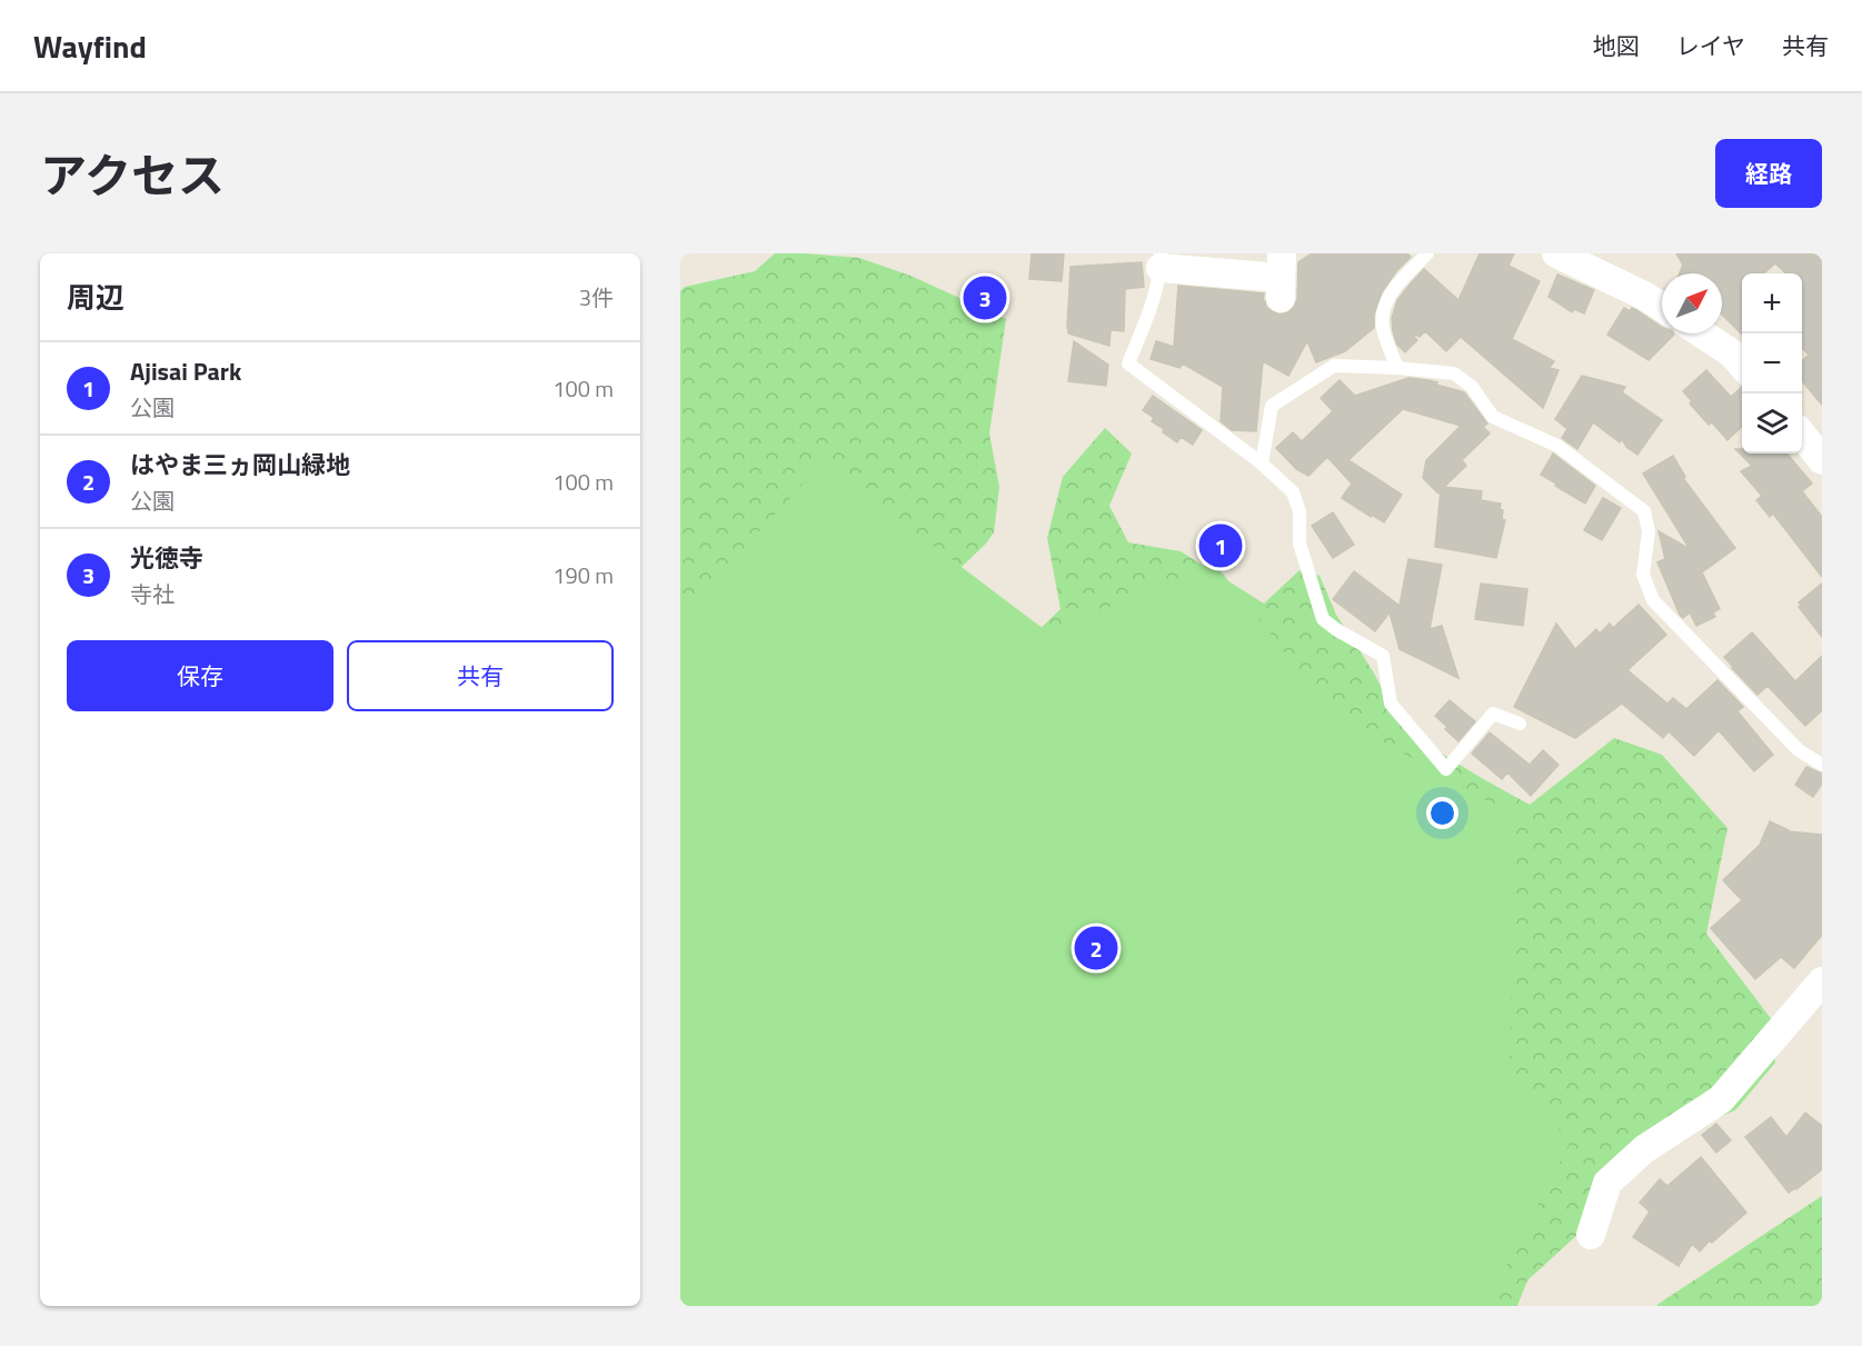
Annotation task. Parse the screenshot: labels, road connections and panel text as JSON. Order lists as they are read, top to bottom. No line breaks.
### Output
{"north":"top right","page":{"header":"Wayfind","nav":["地図","レイヤ","共有"],"title":"アクセス","buttons":["経路",["保存","共有"]],"heading":["周辺","3件"],"map_buttons":["+","−"],"pins":["3","1","2"],"list":[{"mark":"1","name":"Ajisai Park","note":"公園","value":"100 m"},{"mark":"2","name":"はやま三ヵ岡山緑地","note":"公園","value":"100 m"},{"mark":"3","name":"光徳寺","note":"寺社","value":"190 m"}]}}
